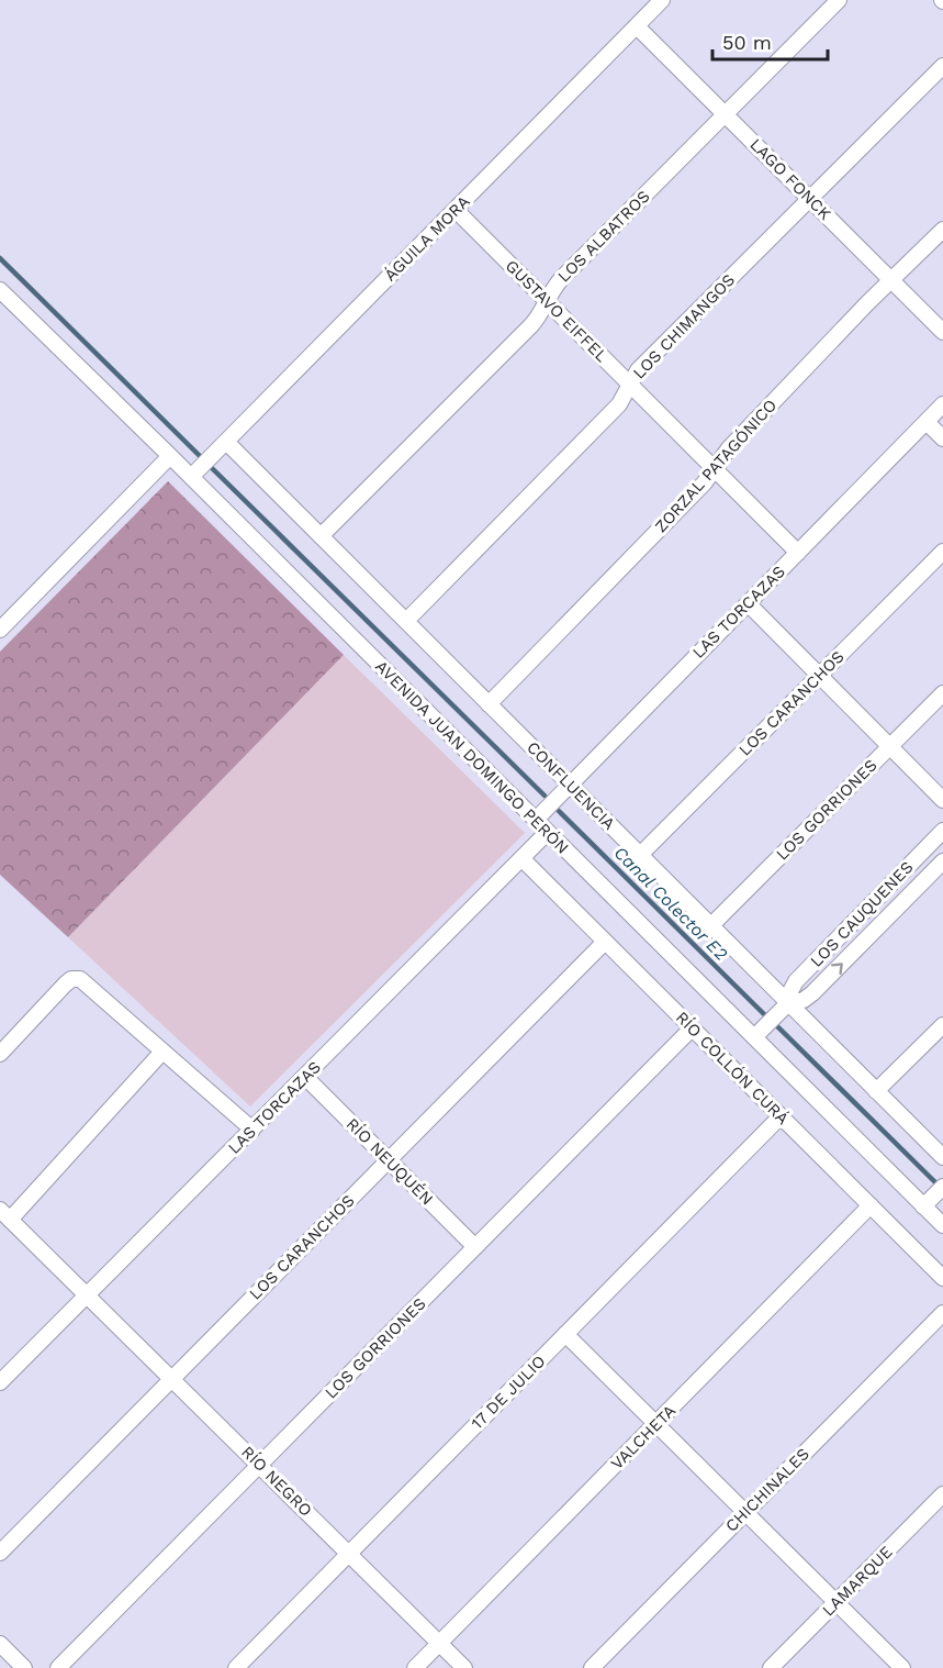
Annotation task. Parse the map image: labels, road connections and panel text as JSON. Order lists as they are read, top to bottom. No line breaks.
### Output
{"streets":{"street":["LAGO FONCK","LOS ALBATROS","ÁGUILA MORA","GUSTAVO EIFFEL","LOS CHIMANGOS","ZORZAL PATAGÓNICO","LAS TORCAZAS","LOS CARANCHOS","AVENIDA JUAN DOMINGO PERÓN","CONFLUENCIA","LOS GORRIONES","LOS CAUQUENES","RÍO COLLÓN CURÁ","RÍO NEUQUÉN","17 DE JULIO","VALCHETA","RÍO NEGRO","CHICHINALES","LAMARQUE"]},"crossings":[["LAGO FONCK","LOS ALBATROS"],["LAGO FONCK","ÁGUILA MORA"],["LAGO FONCK","LOS CHIMANGOS"],["LAGO FONCK","ZORZAL PATAGÓNICO"],["LOS ALBATROS","GUSTAVO EIFFEL"],["LOS ALBATROS","CONFLUENCIA"],["ÁGUILA MORA","GUSTAVO EIFFEL"],["ÁGUILA MORA","AVENIDA JUAN DOMINGO PERÓN"],["ÁGUILA MORA","CONFLUENCIA"],["GUSTAVO EIFFEL","LOS CHIMANGOS"],["GUSTAVO EIFFEL","ZORZAL PATAGÓNICO"],["GUSTAVO EIFFEL","LAS TORCAZAS"],["LOS CHIMANGOS","CONFLUENCIA"],["ZORZAL PATAGÓNICO","CONFLUENCIA"],["LAS TORCAZAS","AVENIDA JUAN DOMINGO PERÓN"],["LAS TORCAZAS","CONFLUENCIA"],["LAS TORCAZAS","RÍO COLLÓN CURÁ"],["LAS TORCAZAS","RÍO NEUQUÉN"],["LAS TORCAZAS","RÍO NEGRO"],["LOS CARANCHOS","CONFLUENCIA"],["LOS CARANCHOS","RÍO COLLÓN CURÁ"],["LOS CARANCHOS","RÍO NEUQUÉN"],["LOS CARANCHOS","RÍO NEGRO"],["AVENIDA JUAN DOMINGO PERÓN","LOS CAUQUENES"],["CONFLUENCIA","LOS GORRIONES"],["CONFLUENCIA","LOS CAUQUENES"],["LOS GORRIONES","RÍO COLLÓN CURÁ"],["LOS GORRIONES","RÍO NEUQUÉN"],["LOS GORRIONES","RÍO NEGRO"],["RÍO COLLÓN CURÁ","17 DE JULIO"],["RÍO COLLÓN CURÁ","VALCHETA"],["17 DE JULIO","RÍO NEGRO"],["VALCHETA","RÍO NEGRO"]],"water":["Canal Colector E2"],"scale_bar":"50 m"}
